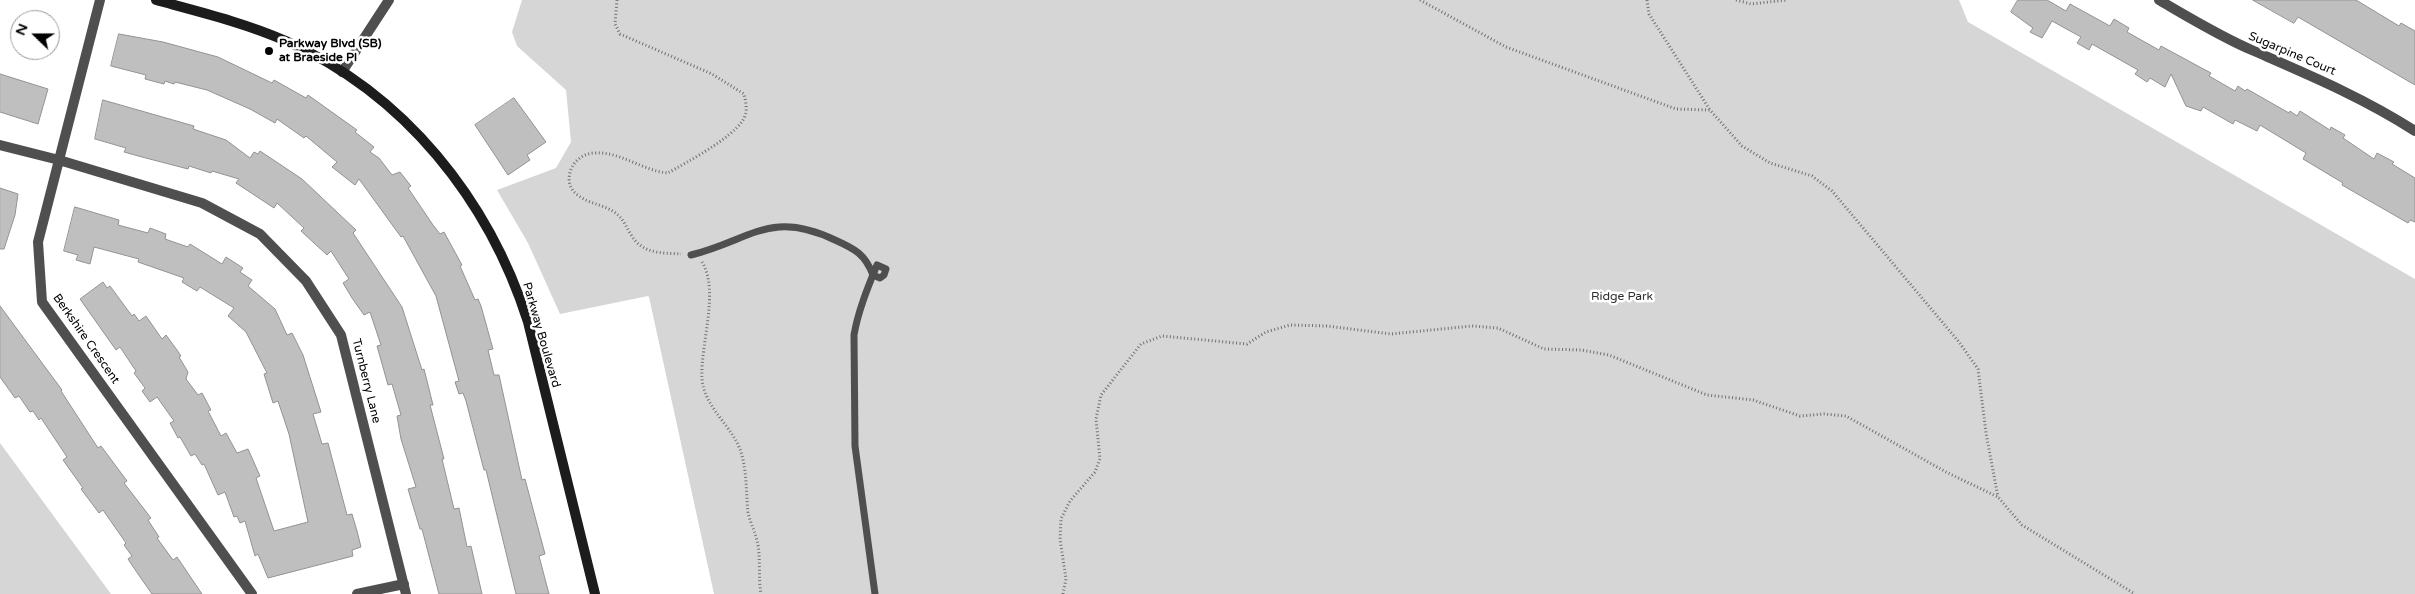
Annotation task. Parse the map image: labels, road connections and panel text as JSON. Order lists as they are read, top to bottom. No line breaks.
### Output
{"streets":{"street":["Sugarpine Court","Parkway Boulevard","Berkshire Crescent","Turnberry Lane"]},"crossings":[["Berkshire Crescent","Turnberry Lane"]],"parks":["Ridge Park"],"places":["Parkway Blvd (SB) at Braeside Pl"],"north":"left"}
